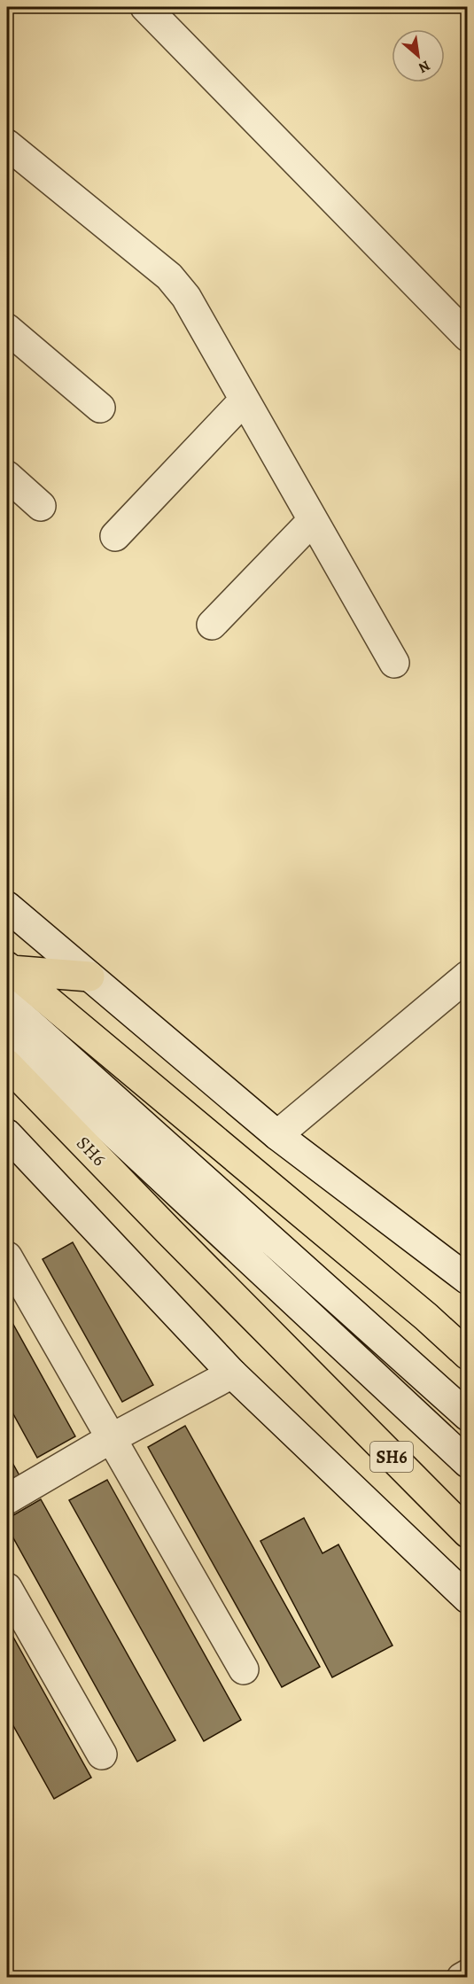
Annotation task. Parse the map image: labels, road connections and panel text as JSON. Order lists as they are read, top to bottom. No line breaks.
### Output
{"streets":{"main road":["SH6"]},"north":"bottom right"}
